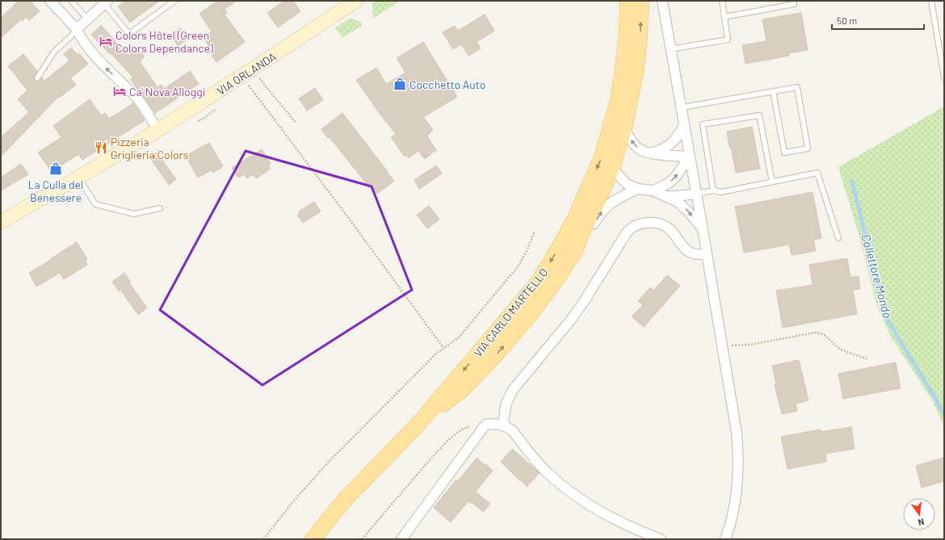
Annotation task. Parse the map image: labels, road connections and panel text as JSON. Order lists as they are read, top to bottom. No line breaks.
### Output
{"streets":{"main road":["VIA ORLANDA","VIA CARLO MARTELLO"]},"water":["Collettore Mondo"],"places":{"hotel":["Colors Hôtel (Green Colors Dependance)","Ca' Nova Alloggi"],"shop":["Cocchetto Auto","La Culla del Benessere"],"restaurant":["Pizzeria Griglieria Colors"]},"scale_bar":"50 m","north":"bottom"}
